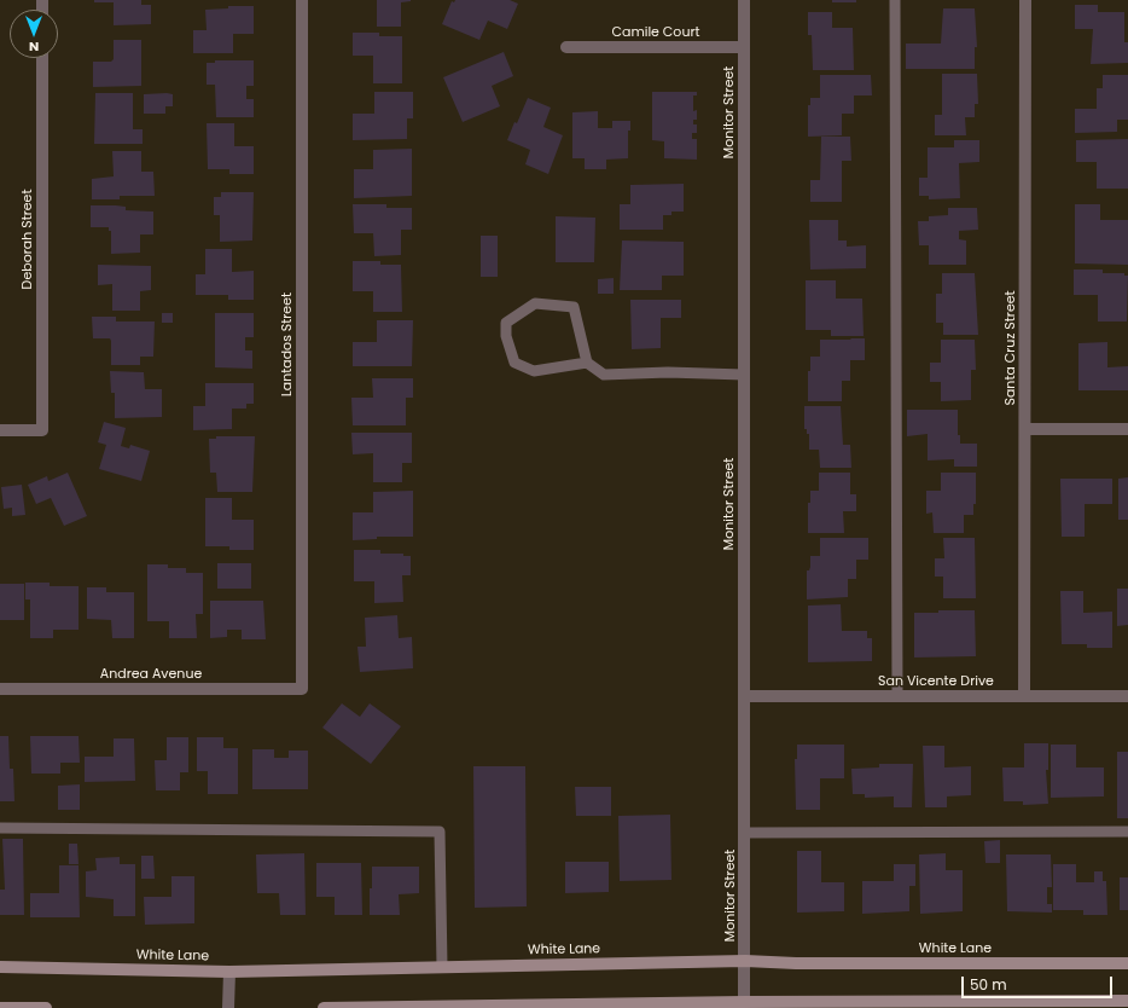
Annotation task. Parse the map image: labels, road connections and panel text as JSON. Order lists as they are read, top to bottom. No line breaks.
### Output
{"streets":{"main road":["White Lane"],"street":["Camile Court","Monitor Street","Deborah Street","Lantados Street","Santa Cruz Street","Andrea Avenue","San Vicente Drive"]},"crossings":[["Camile Court","Monitor Street"],["Monitor Street","San Vicente Drive"],["Monitor Street","White Lane"],["Lantados Street","Andrea Avenue"],["Santa Cruz Street","San Vicente Drive"]],"scale_bar":"50 m","north":"bottom"}
